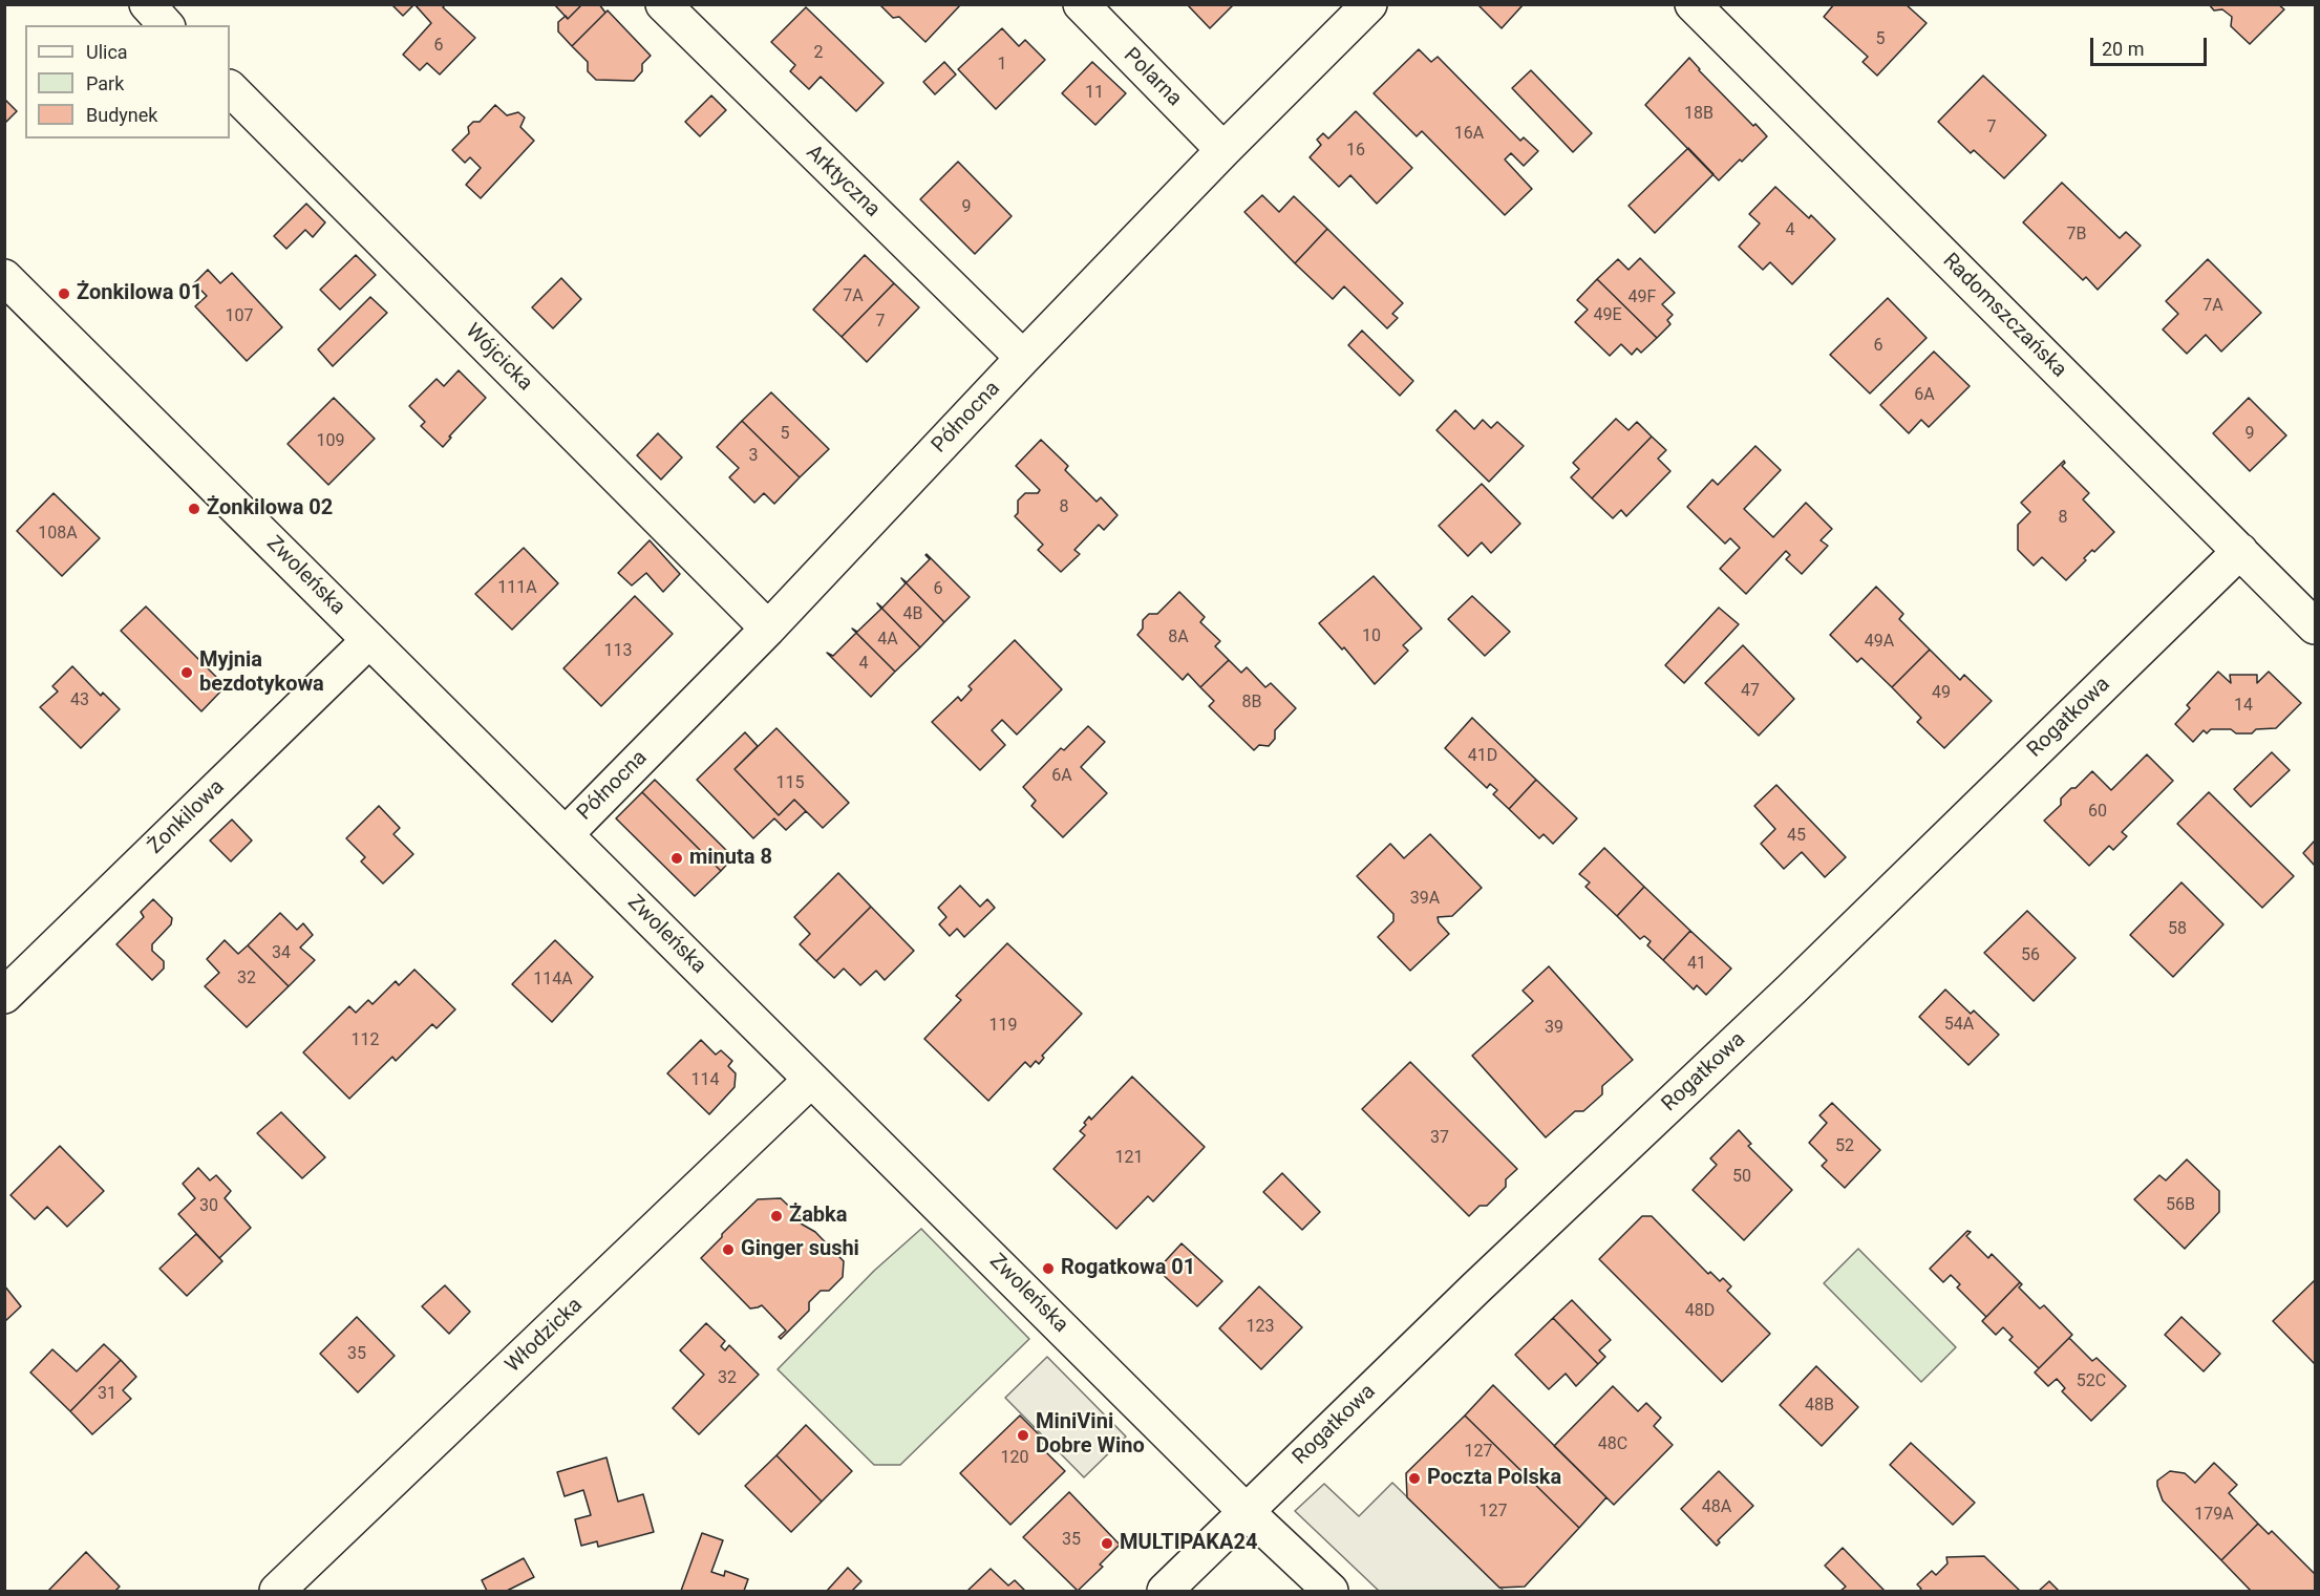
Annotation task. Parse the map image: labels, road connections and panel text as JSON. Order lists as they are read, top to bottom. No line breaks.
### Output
{"streets":{"street":["Polarna","Arktyczna","Radomszczańska","Wójcicka","Północna","Zwoleńska","Rogatkowa","Żonkilowa","Włodzicka"]},"crossings":[["Polarna","Północna"],["Arktyczna","Północna"],["Radomszczańska","Rogatkowa"],["Wójcicka","Północna"],["Północna","Zwoleńska"],["Zwoleńska","Rogatkowa"],["Zwoleńska","Żonkilowa"],["Zwoleńska","Włodzicka"]],"places":["Żonkilowa 01","Żonkilowa 02","Myjnia bezdotykowa","minuta 8","Żabka","Ginger sushi","Rogatkowa 01","MiniVini Dobre Wino","Poczta Polska","MULTIPAKA24"],"house_numbers":["5","6","2","1","11","18B","7","16A","16","9","4","7B","7A","49F","7A","49E","107","7","6","6A","5","9","109","3","8","8","108A","111A","6","4B","10","8A","4A","49A","113","4","47","49","43","8B","14","41D","6A","115","60","45","39A","58","34","56","41","32","114A","54A","119","39","112","114","37","52","121","50","56B","30","48D","123","35","32","52C","31","48B","48C","127","120","48A","127","179A","35"],"legend":["Ulica","Park","Budynek"],"scale_bar":"20 m"}
